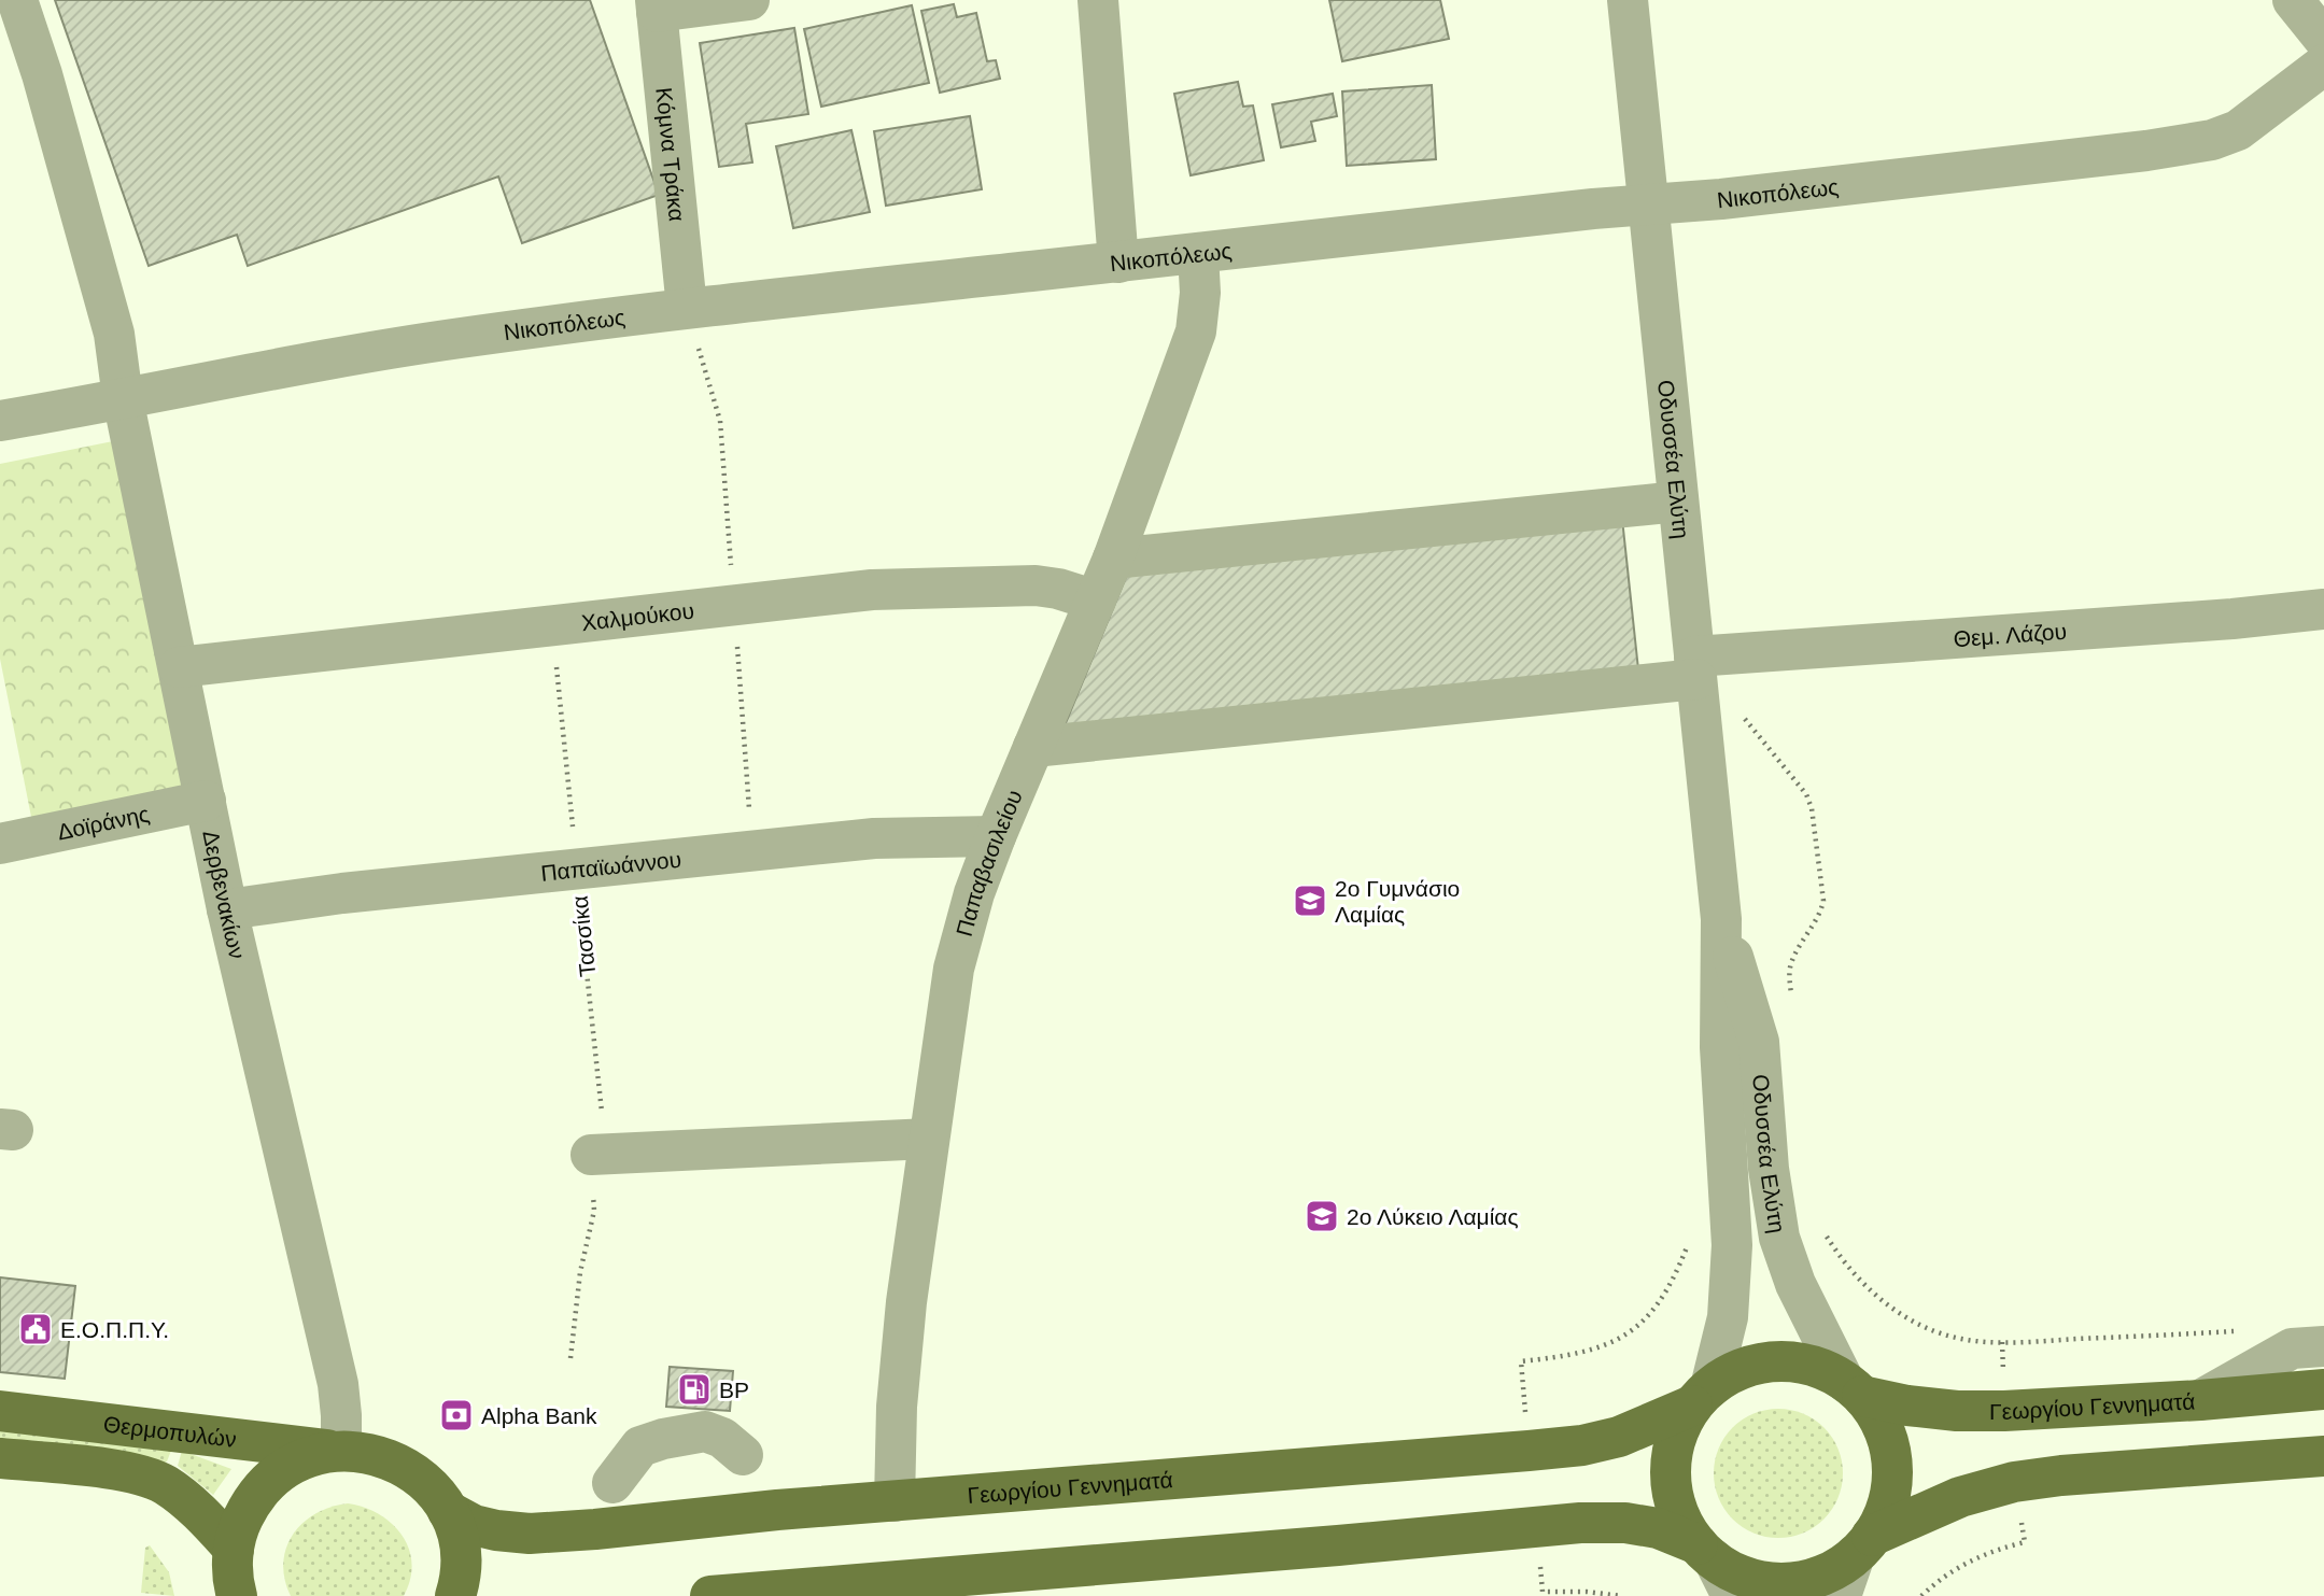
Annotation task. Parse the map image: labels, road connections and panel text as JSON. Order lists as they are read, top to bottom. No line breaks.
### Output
{"streets":{"main road":["Γεωργίου Γεννηματά","Θερμοπυλών"],"street":["Κόμνα Τράκα","Νικοπόλεως","Οδυσσέα Ελύτη","Χαλμούκου","Θεμ. Λάζου","Δοϊράνης","Παπαβασιλείου","Παπαϊωάννου","Δερβενακίων"],"path":["Τασσίκα"]},"crossings":[["Κόμνα Τράκα","Νικοπόλεως"],["Νικοπόλεως","Οδυσσέα Ελύτη"],["Νικοπόλεως","Παπαβασιλείου"],["Νικοπόλεως","Δερβενακίων"],["Οδυσσέα Ελύτη","Θεμ. Λάζου"],["Οδυσσέα Ελύτη","Γεωργίου Γεννηματά"],["Χαλμούκου","Παπαβασιλείου"],["Χαλμούκου","Δερβενακίων"],["Χαλμούκου","Τασσίκα"],["Θεμ. Λάζου","Παπαβασιλείου"],["Δοϊράνης","Δερβενακίων"],["Παπαβασιλείου","Παπαϊωάννου"],["Παπαβασιλείου","Γεωργίου Γεννηματά"],["Παπαϊωάννου","Δερβενακίων"],["Παπαϊωάννου","Τασσίκα"],["Δερβενακίων","Θερμοπυλών"],["Γεωργίου Γεννηματά","Θερμοπυλών"]],"places":{"school or university":["2ο Γυμνάσιο Λαμίας","2ο Λύκειο Λαμίας"],"public building":["Ε.Ο.Π.Π.Υ."],"fuel station":["BP"],"bank":["Alpha Bank"]}}
